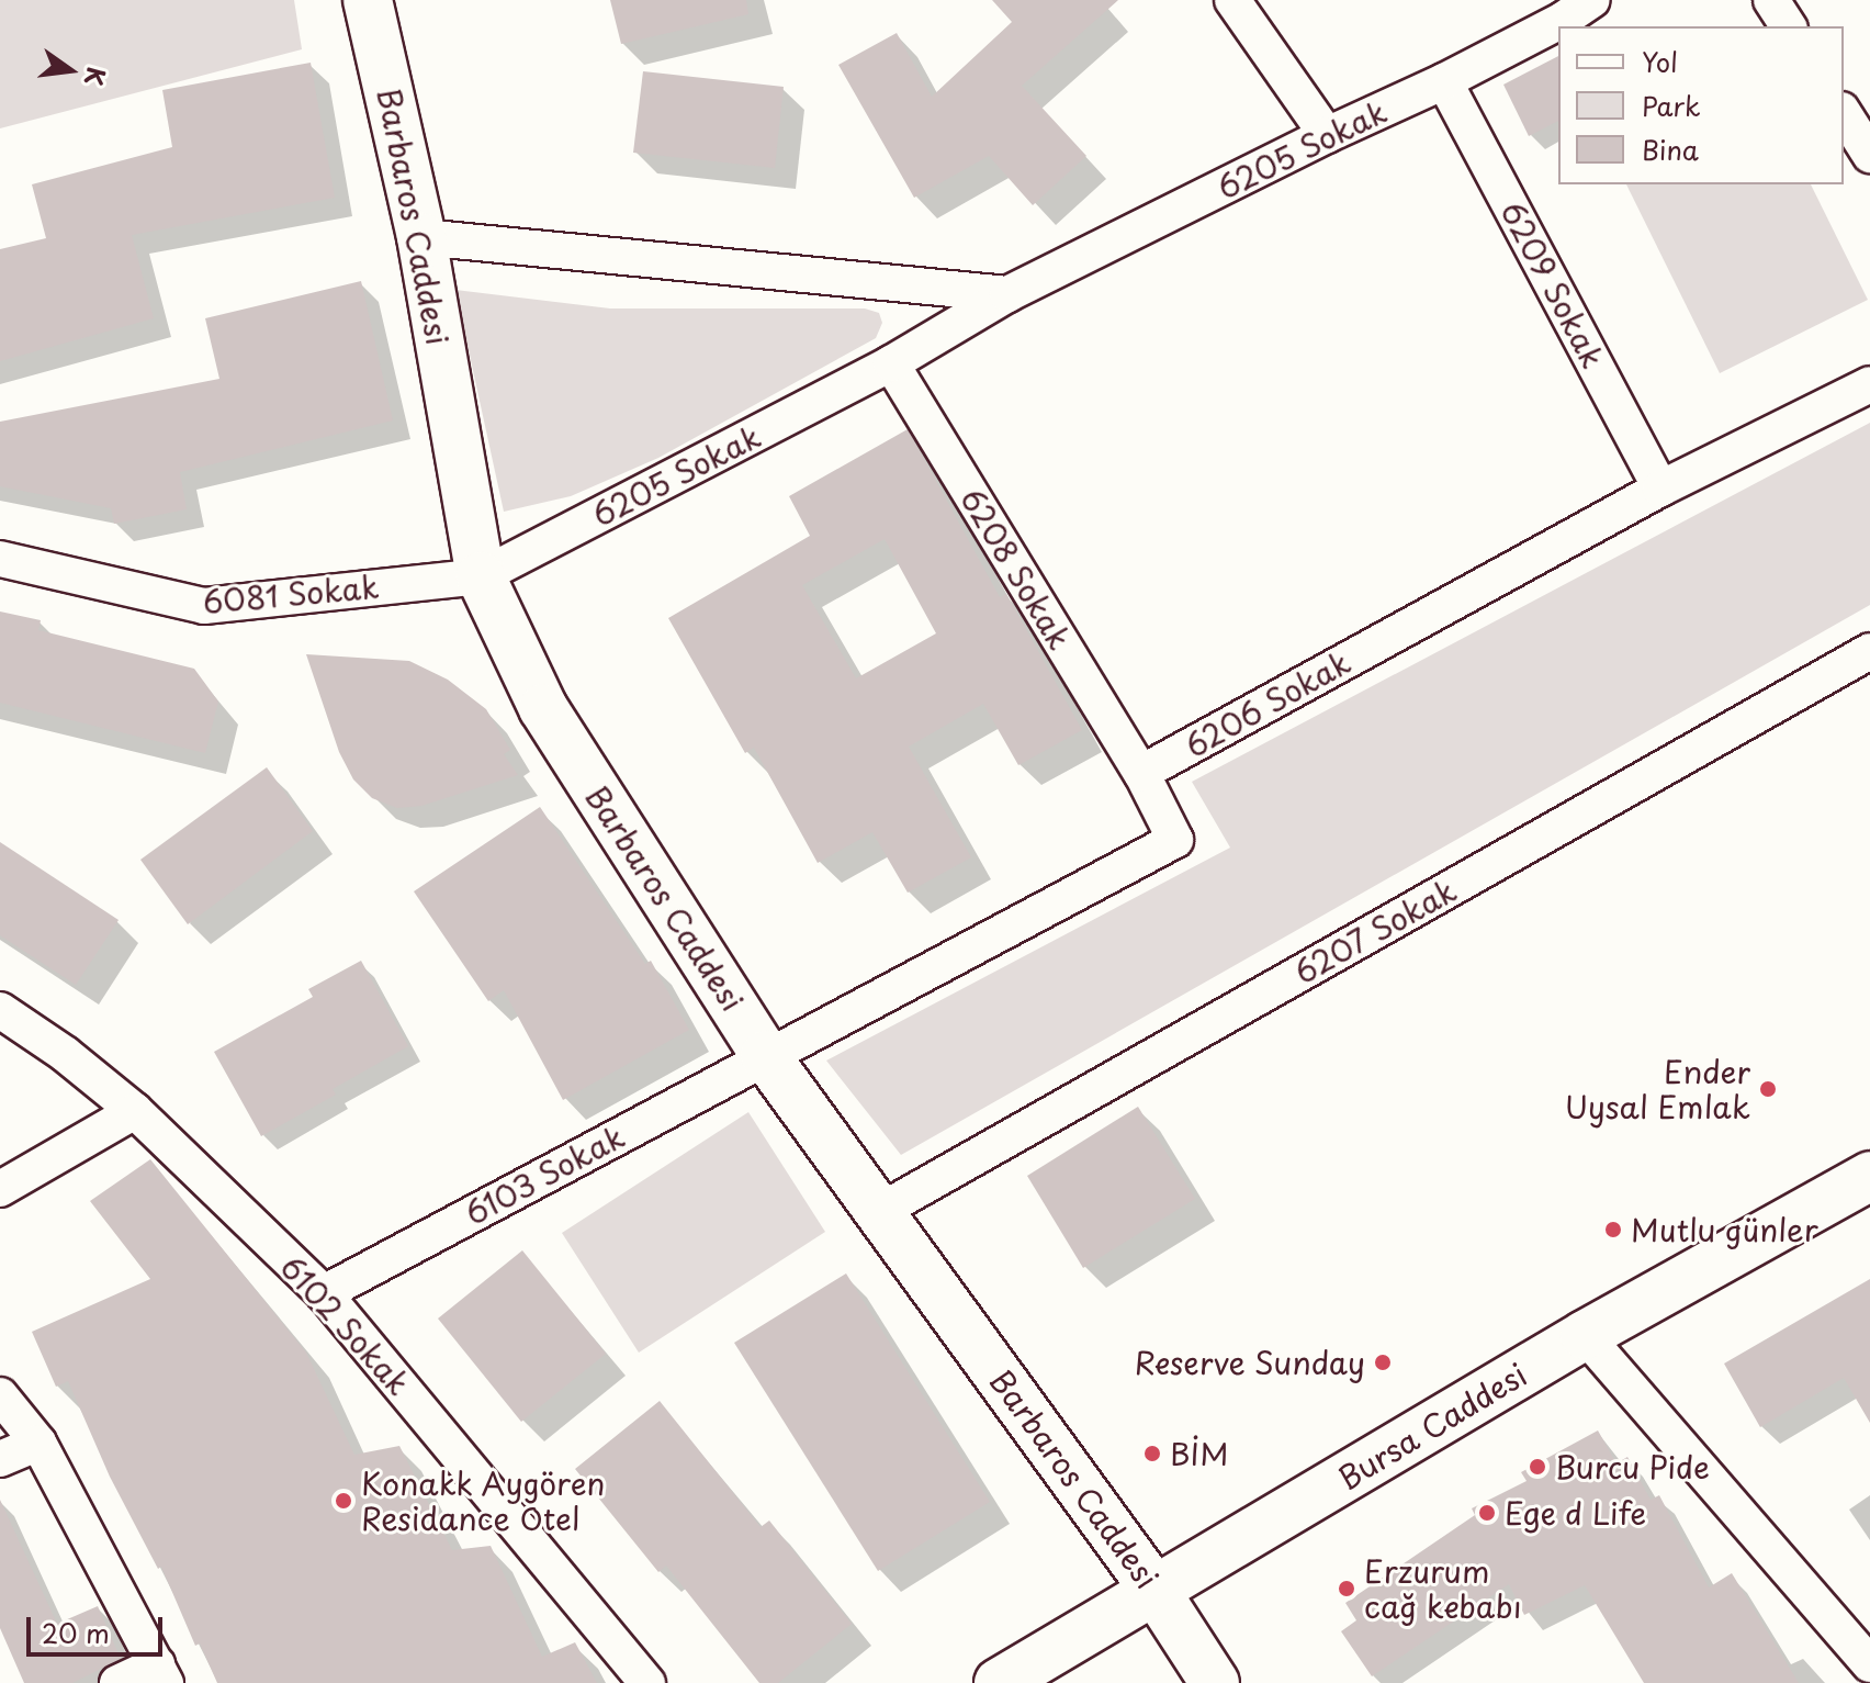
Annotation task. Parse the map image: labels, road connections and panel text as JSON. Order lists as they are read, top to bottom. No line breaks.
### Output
{"streets":{"street":["6205 Sokak","Barbaros Caddesi","6209 Sokak","6208 Sokak","6081 Sokak","6206 Sokak","6207 Sokak","6103 Sokak","6102 Sokak","Bursa Caddesi"]},"crossings":[["6205 Sokak","Barbaros Caddesi"],["6205 Sokak","6209 Sokak"],["6205 Sokak","6208 Sokak"],["6205 Sokak","6081 Sokak"],["Barbaros Caddesi","6081 Sokak"],["Barbaros Caddesi","6207 Sokak"],["Barbaros Caddesi","6103 Sokak"],["Barbaros Caddesi","Bursa Caddesi"],["6209 Sokak","6206 Sokak"],["6208 Sokak","6206 Sokak"],["6103 Sokak","6102 Sokak"]],"places":["Ender Uysal Emlak","Mutlu günler","Reserve Sunday","BİM","Burcu Pide","Konakk Aygören Residance Otel","Ege d Life","Erzurum cağ kebabı"],"legend":["Yol","Park","Bina"],"scale_bar":"20 m","north":"right"}
